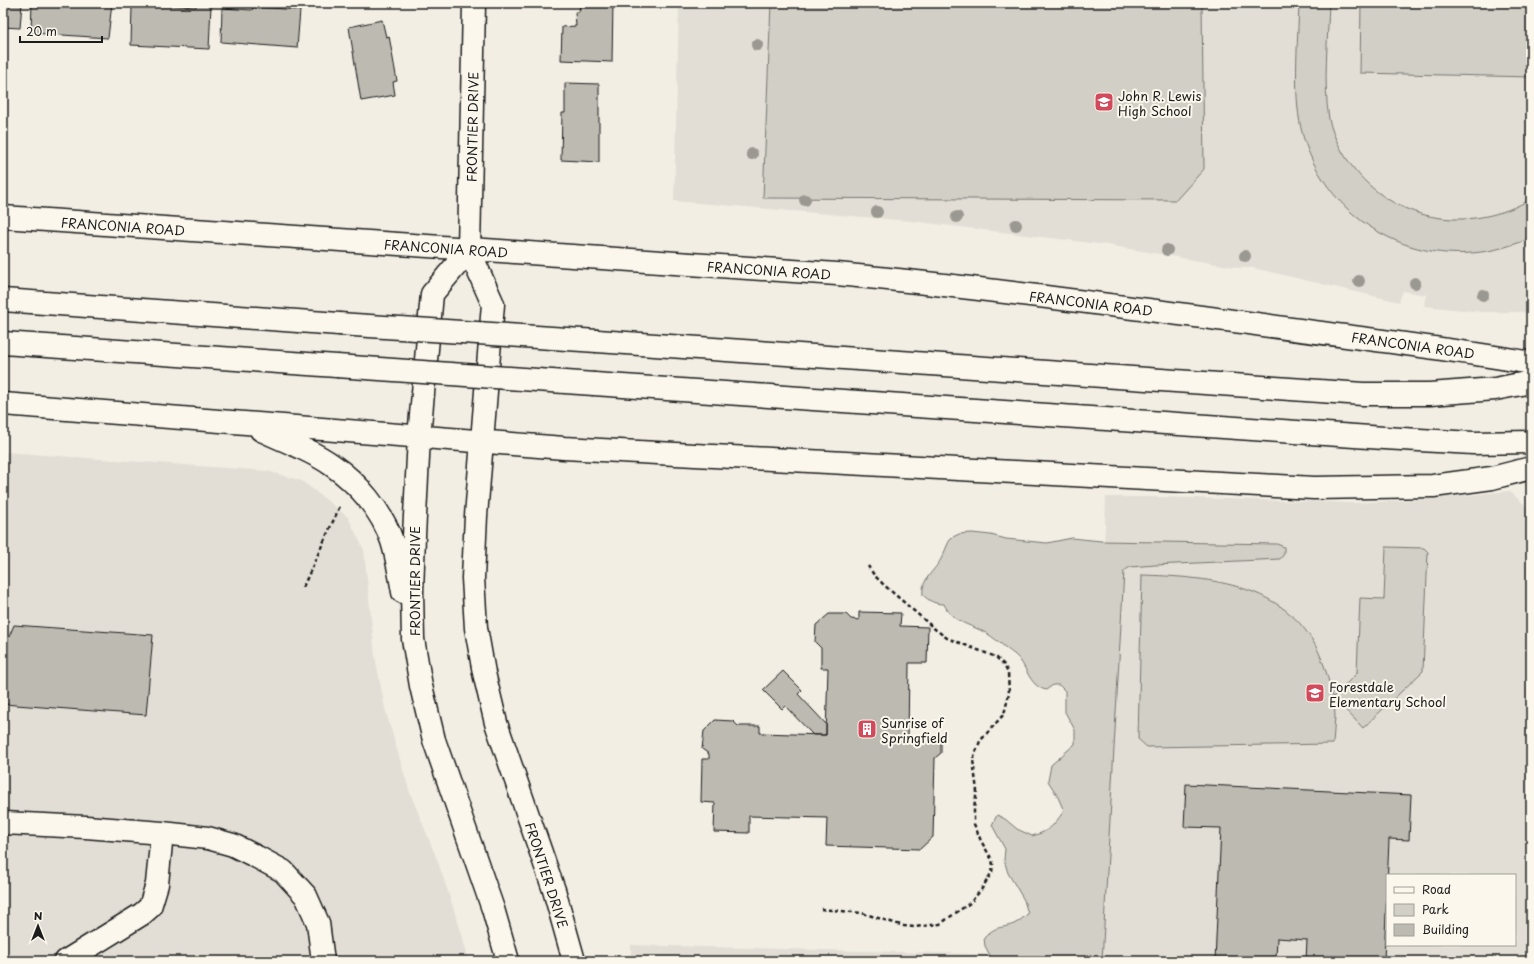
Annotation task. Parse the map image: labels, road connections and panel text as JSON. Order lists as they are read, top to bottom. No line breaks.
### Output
{"streets":{"main road":["FRONTIER DRIVE","FRANCONIA ROAD"]},"crossings":[["FRONTIER DRIVE","FRANCONIA ROAD"]],"places":{"school or university":["John R. Lewis High School","Forestdale Elementary School"],"building":["Sunrise of Springfield"]},"legend":["Road","Park","Building"],"scale_bar":"20 m","north":"top"}
